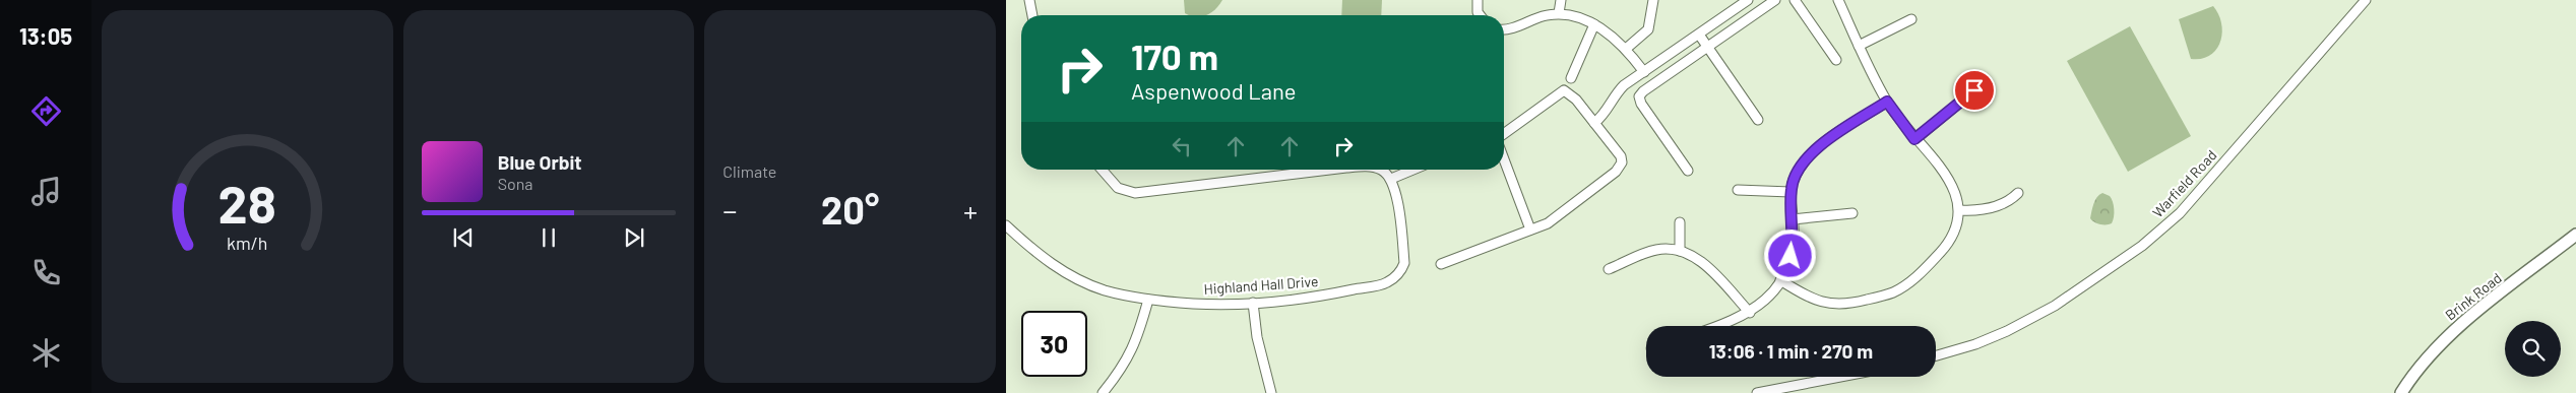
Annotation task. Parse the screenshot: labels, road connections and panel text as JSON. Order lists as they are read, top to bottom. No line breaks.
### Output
{"streets":{"main road":["Brink Road"],"street":["Warfield Road","Highland Hall Drive"]},"page":{"tabs":"13:05","tile":"Climate","turn":["170 m","Aspenwood Lane"],"song":["Blue Orbit","Sona"],"heat":["−","20°","+"],"limit":"30","trip":"13:06 · 1 min · 270 m","gauge":["28","km/h"]}}
